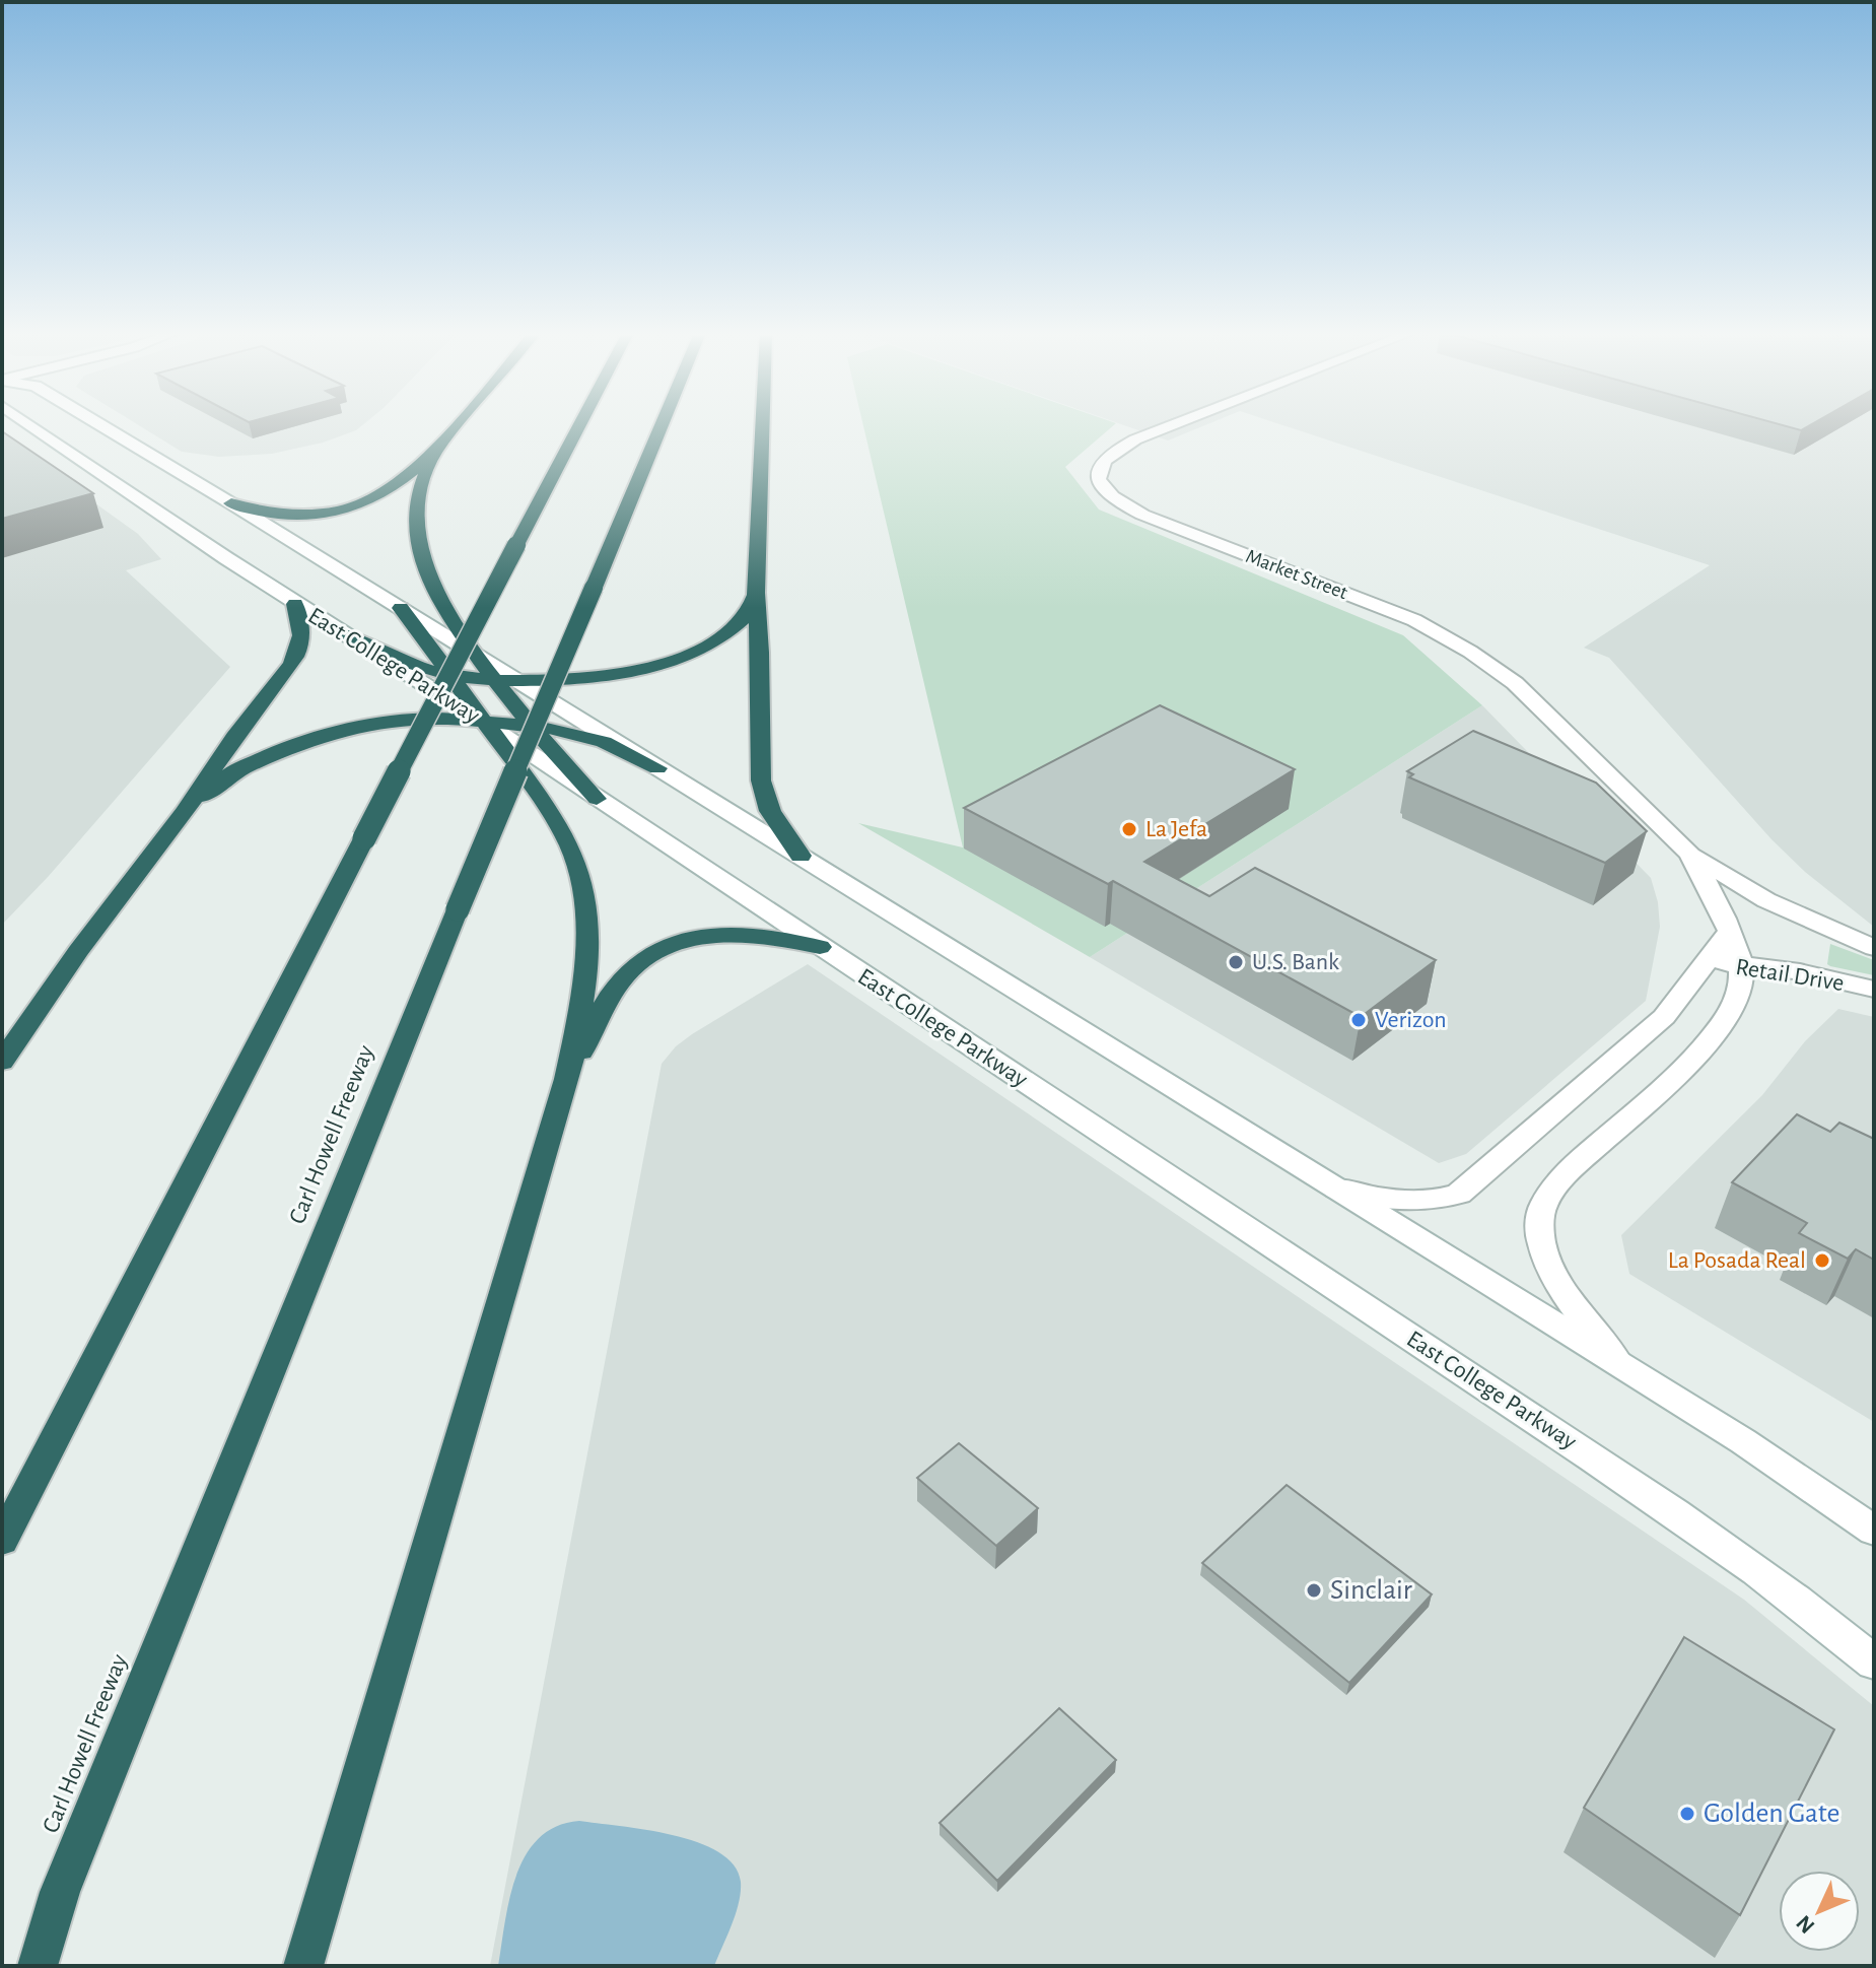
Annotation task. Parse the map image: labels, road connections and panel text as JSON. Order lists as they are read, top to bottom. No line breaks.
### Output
{"streets":{"highway":["Carl Howell Freeway"],"main road":["Market Street","East College Parkway","Retail Drive"]},"crossings":[["Market Street","Retail Drive"]],"places":["La Jefa","U.S. Bank","Verizon","La Posada Real","Sinclair","Golden Gate"],"north":"bottom left"}
